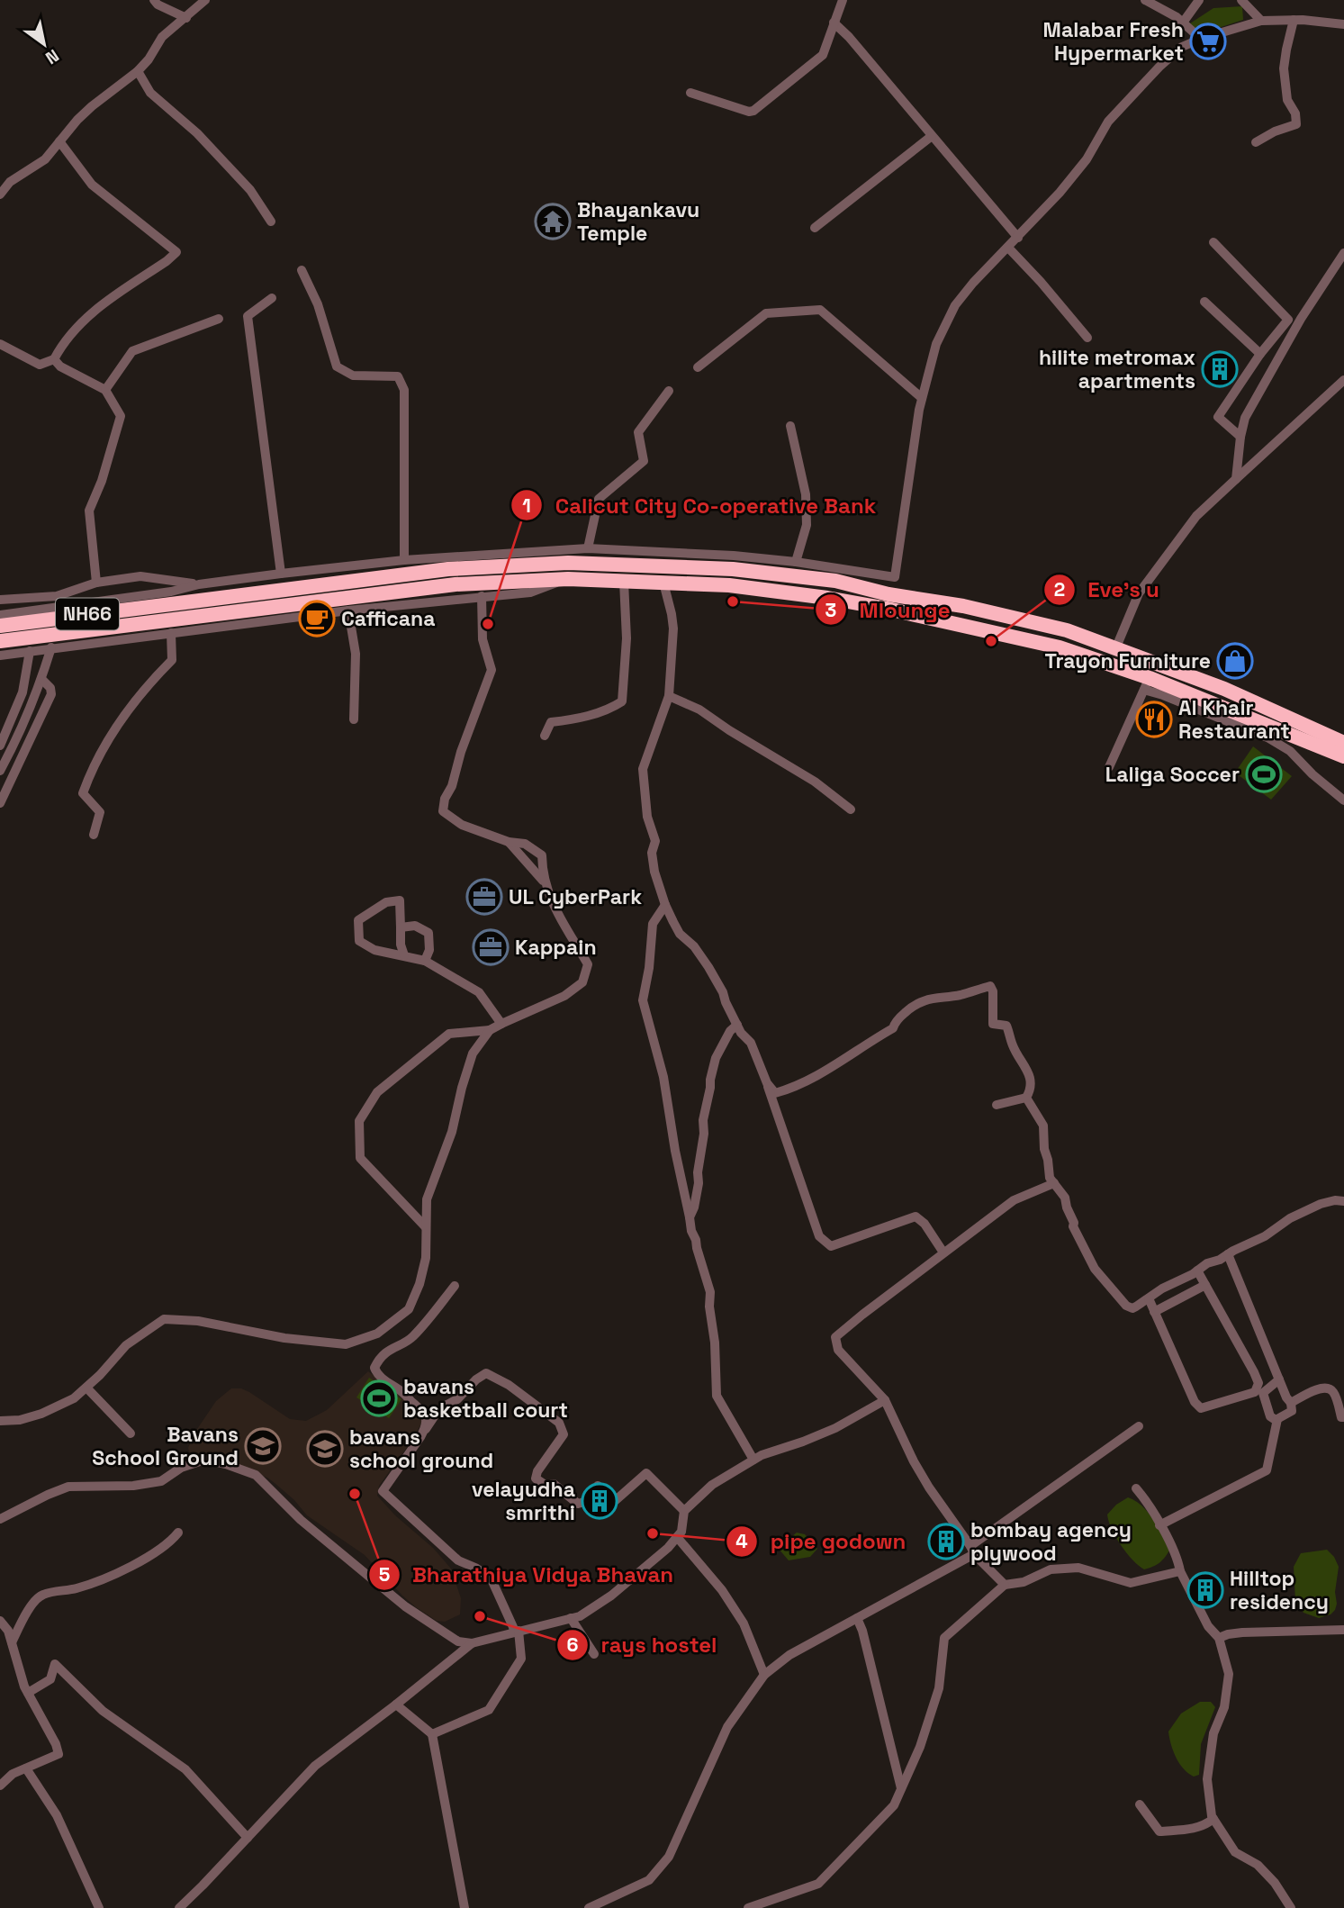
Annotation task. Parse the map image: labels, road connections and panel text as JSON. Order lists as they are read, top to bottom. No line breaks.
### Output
{"streets":{"highway":["NH66"]},"places":{"supermarket":["Malabar Fresh Hypermarket"],"temple":["Bhayankavu Temple"],"building":["hilite metromax apartments","velayudha smrithi","bombay agency plywood","Hilltop residency"],"other":["Mlounge","Calicut City Co-operative Bank","Eve's u","Bharathiya Vidya Bhavan","pipe godown","rays hostel"],"cafe":["Cafficana"],"shop":["Trayon Furniture"],"restaurant":["Al Khair Restaurant"],"sports":["Laliga Soccer","bavans basketball court"],"office":["UL CyberPark","Kappain"],"school or university":["Bavans School Ground","bavans school ground"]},"north":"bottom right"}
